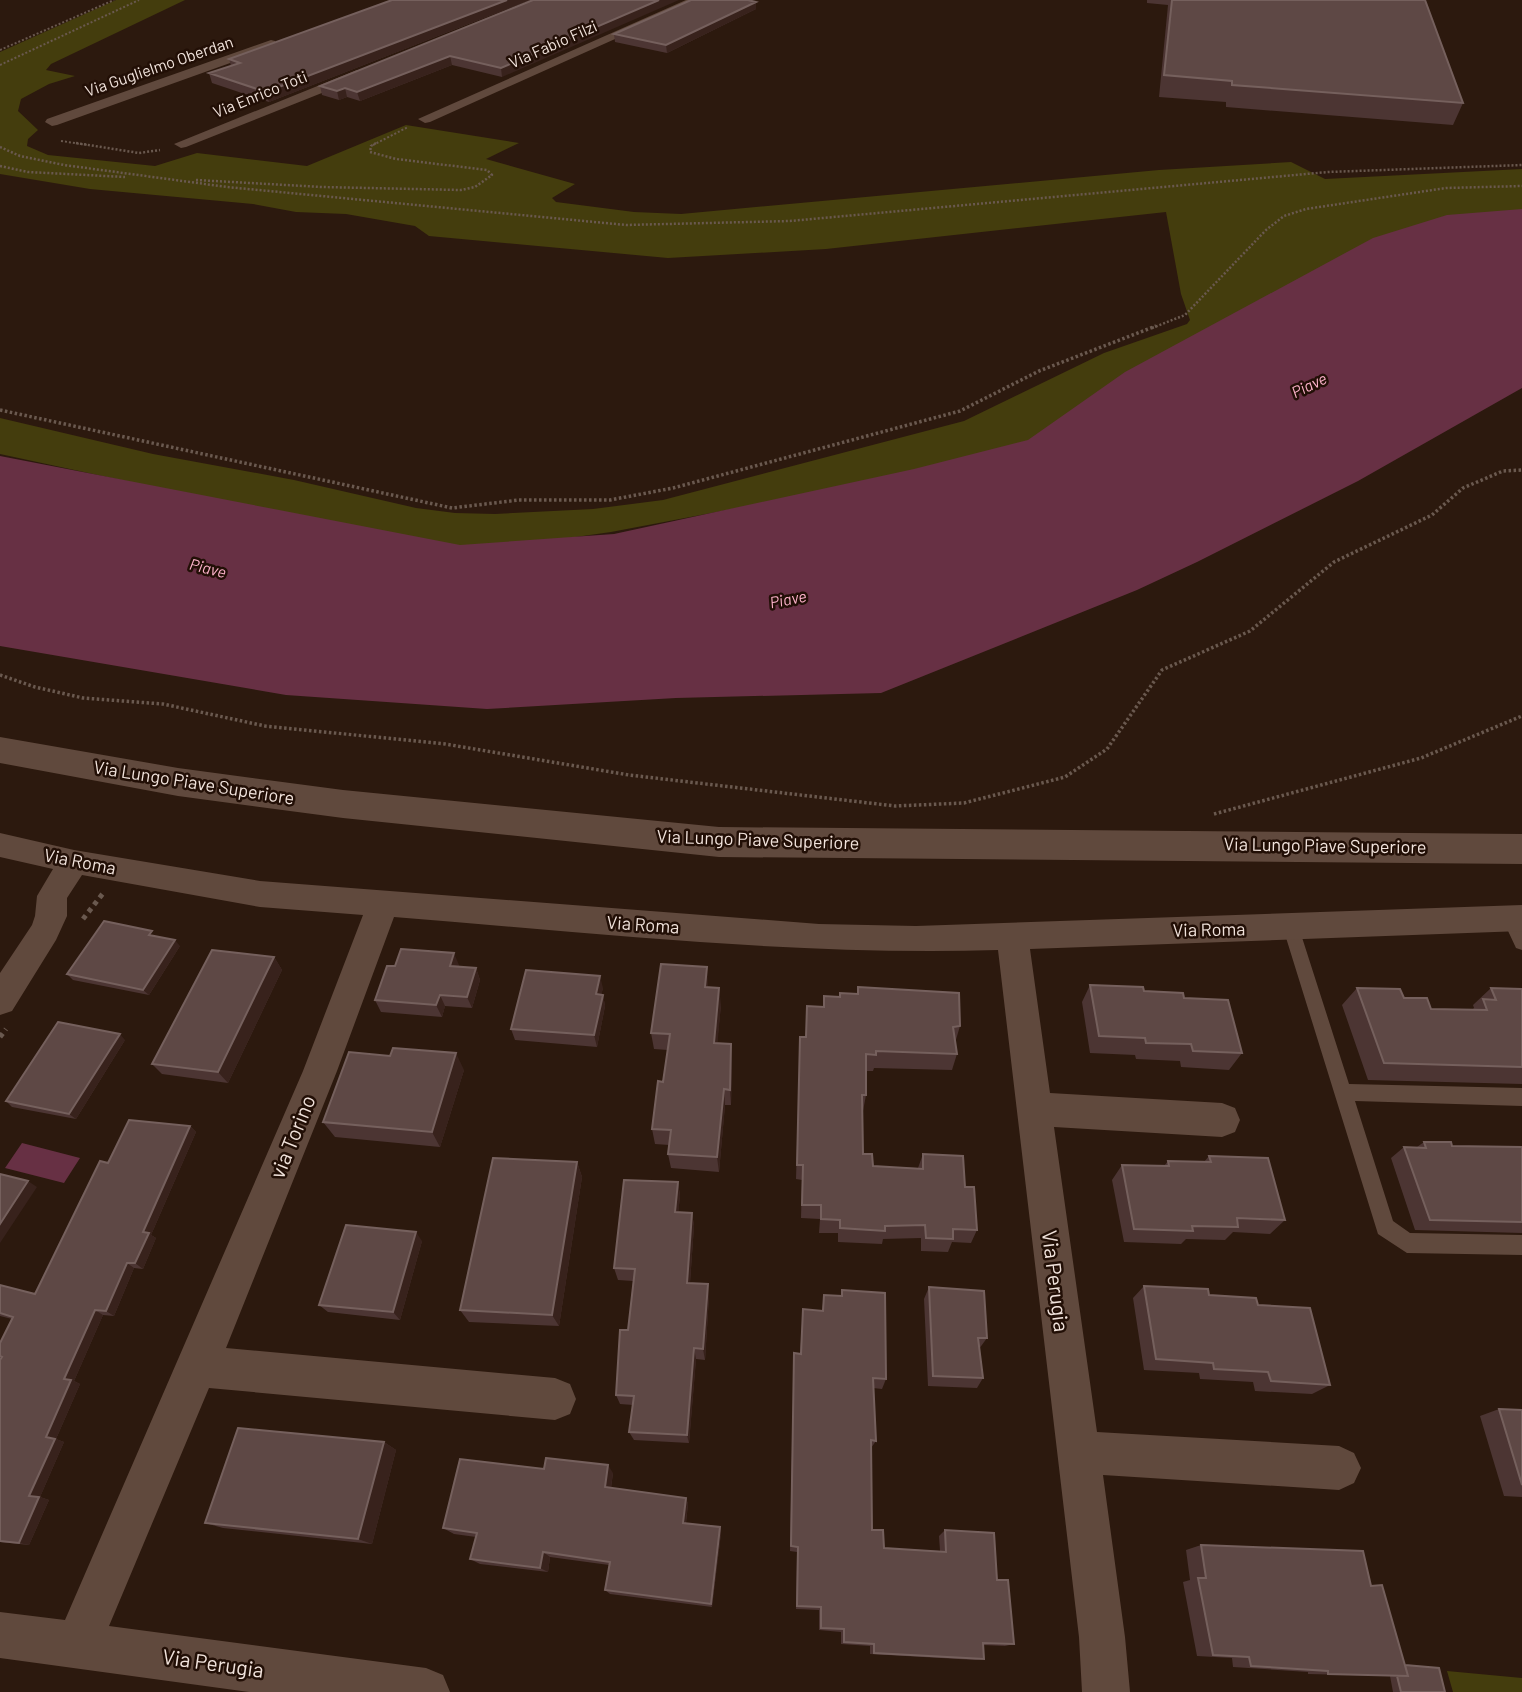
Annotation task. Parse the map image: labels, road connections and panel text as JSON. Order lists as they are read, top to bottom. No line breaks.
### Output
{"streets":{"main road":["Via Lungo Piave Superiore"],"street":["Via Fabio Filzi","Via Guglielmo Oberdan","Via Enrico Toti","Via Roma","via Torino","Via Perugia"]},"crossings":[["Via Roma","via Torino"],["Via Roma","Via Perugia"],["via Torino","Via Perugia"]],"water":["Piave"]}
